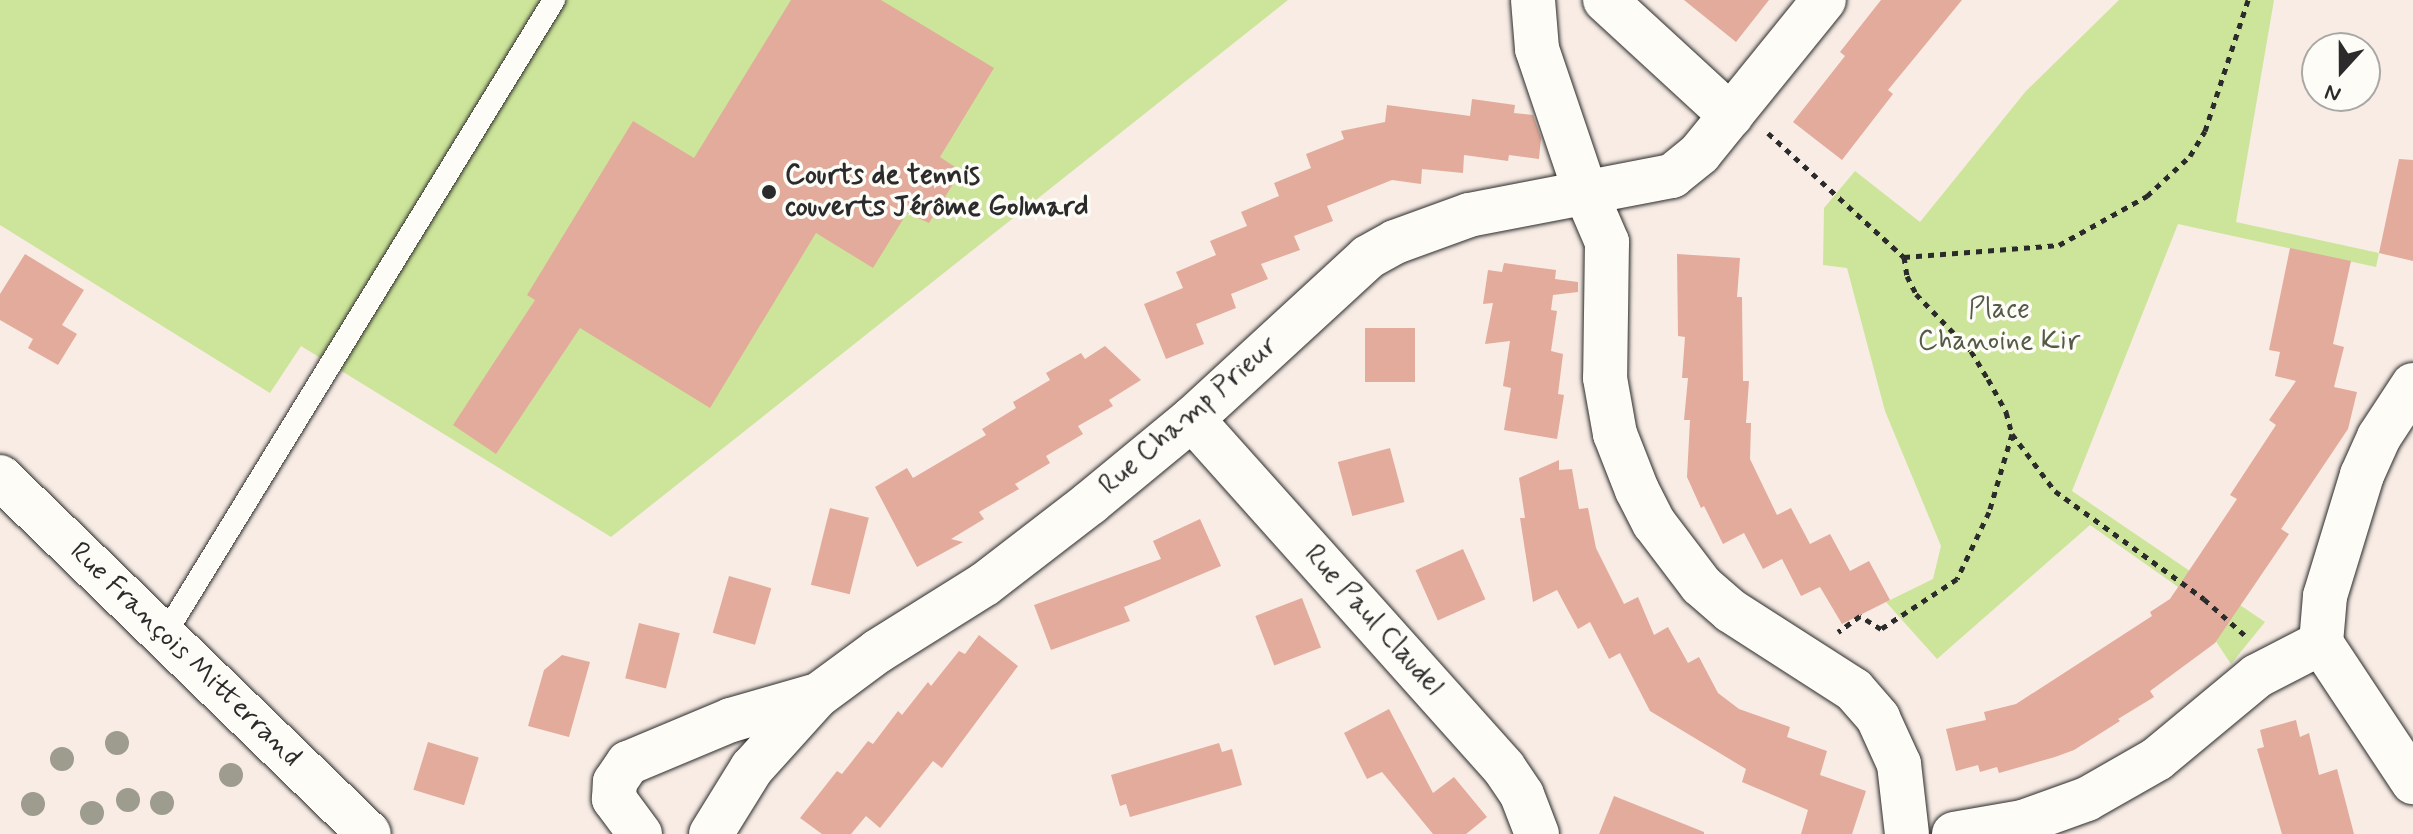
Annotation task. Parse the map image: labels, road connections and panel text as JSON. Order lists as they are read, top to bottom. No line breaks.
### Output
{"streets":{"street":["Rue Champ Prieur","Rue Paul Claudel","Rue François Mitterrand"]},"crossings":[["Rue Champ Prieur","Rue Paul Claudel"]],"parks":["Place Chanoine Kir"],"places":["Courts de tennis couverts Jérôme Golmard"],"north":"bottom"}
